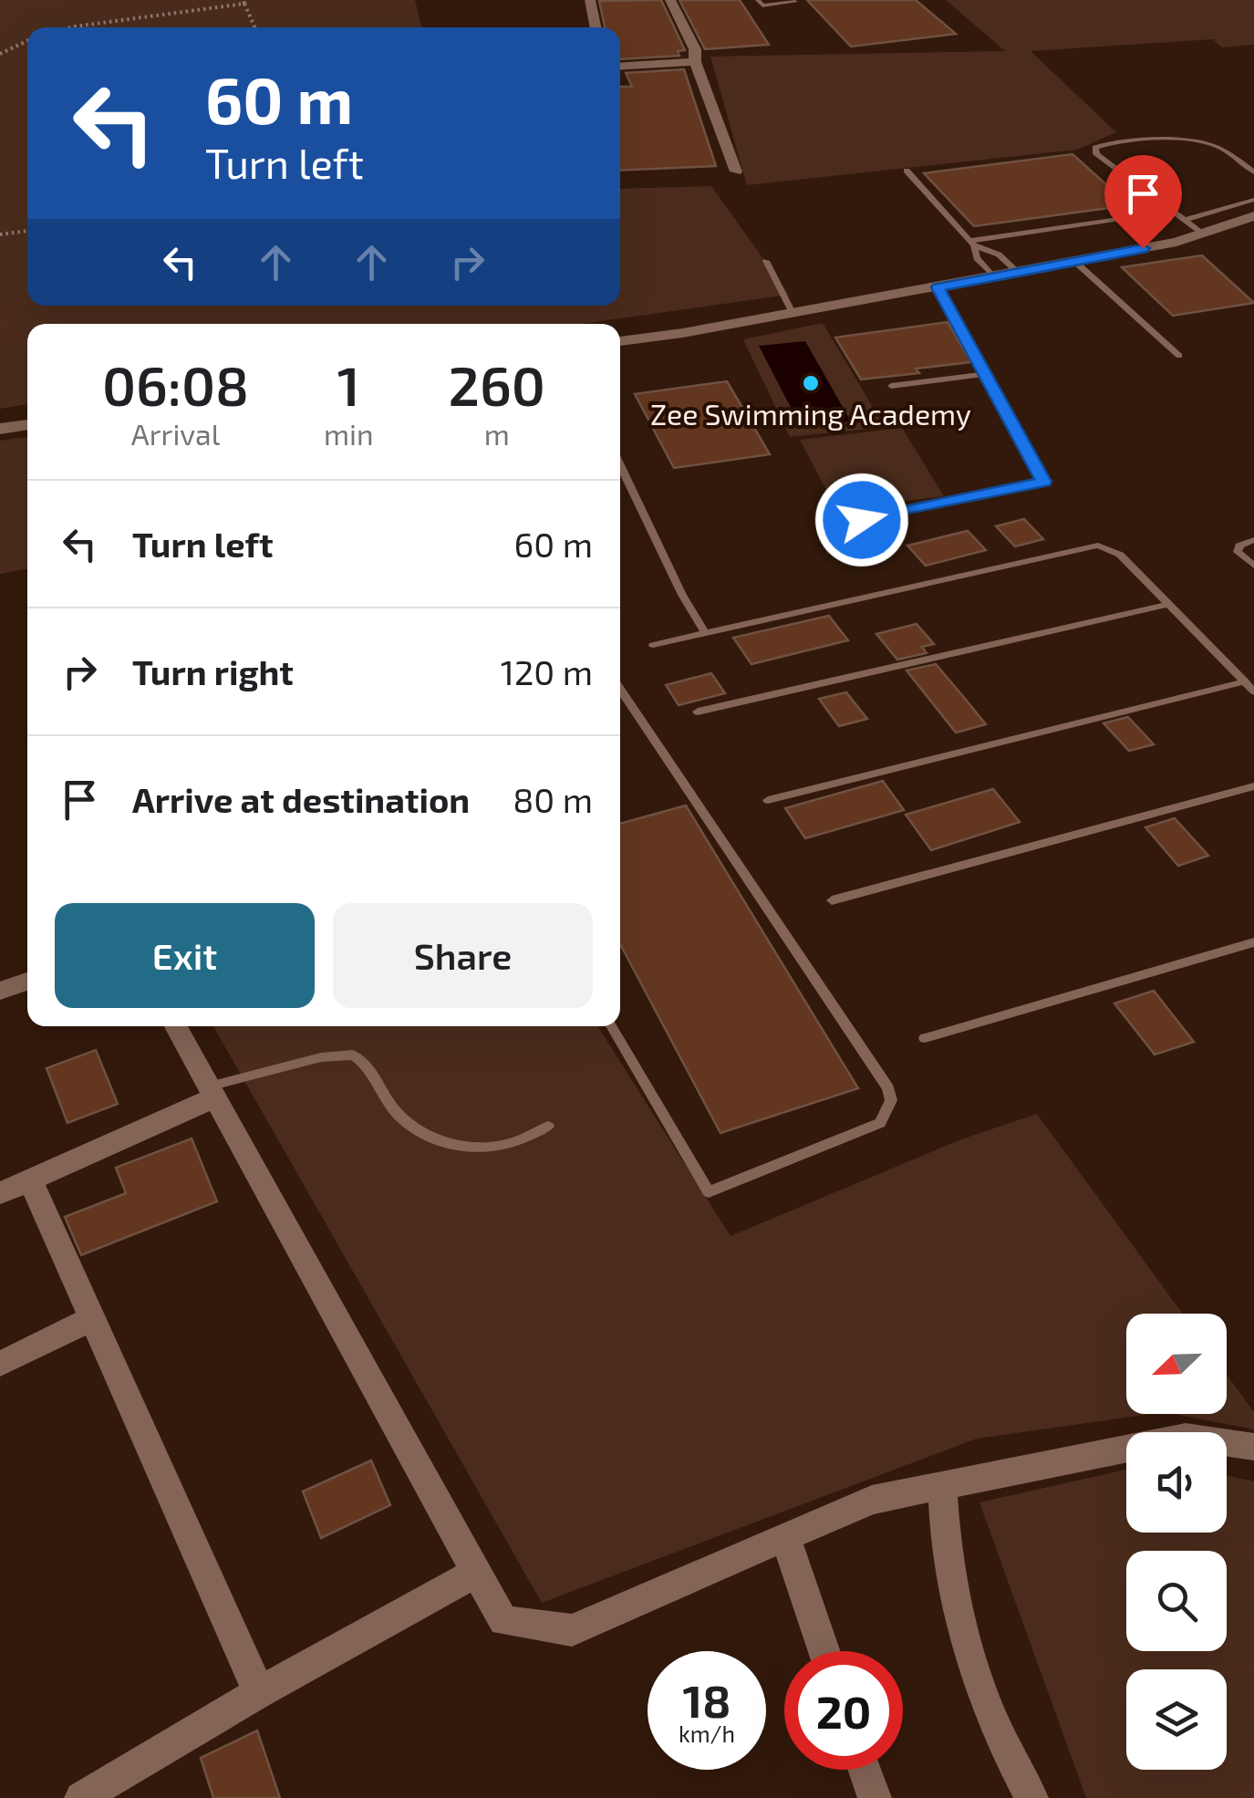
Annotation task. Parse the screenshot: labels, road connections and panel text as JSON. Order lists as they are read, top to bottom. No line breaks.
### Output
{"places":["Zee Swimming Academy"],"north":"bottom left","page":{"turn":["60 m","Turn left"],"eta":["06:08","Arrival","1","min","260","m"],"list":[{"name":"Turn left","value":"60 m"},{"name":"Turn right","value":"120 m"},{"name":"Arrive at destination","value":"80 m"}],"buttons":["Exit","Share"],"speed":"18 km/h","limit":"20"}}
